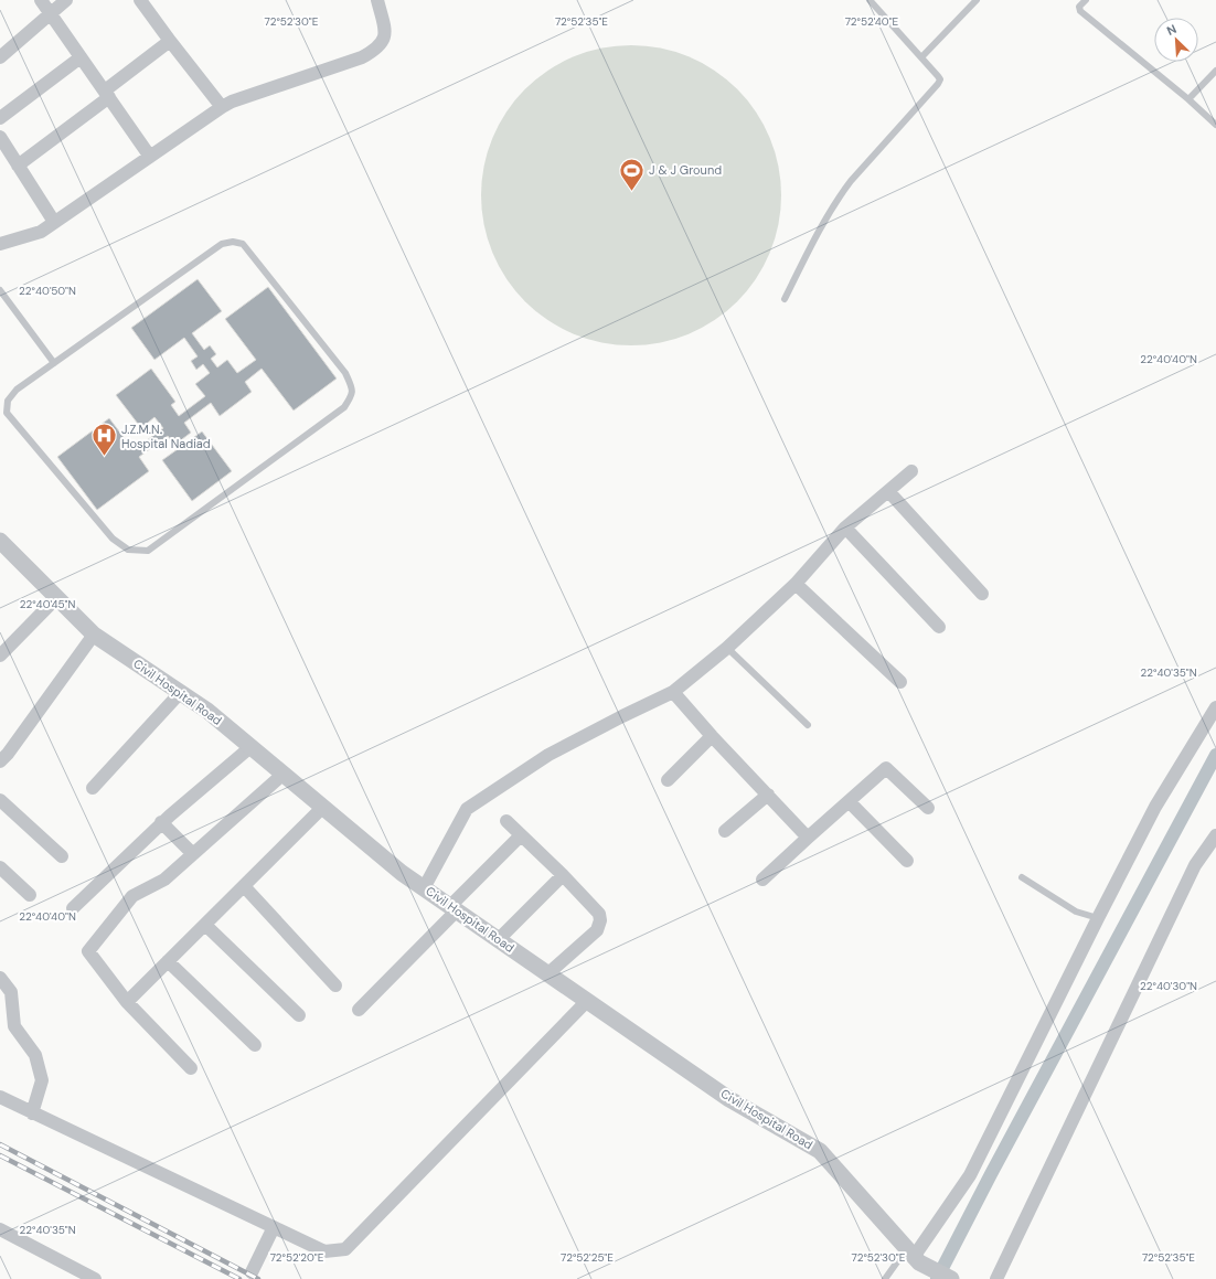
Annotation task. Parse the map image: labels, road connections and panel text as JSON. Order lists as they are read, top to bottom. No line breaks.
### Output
{"streets":{"street":["Civil Hospital Road"]},"places":{"sports":["J & J Ground"],"hospital":["J.Z.M.N. Hospital Nadiad"]},"north":"top left","coordinates":["72°52'30\"E","72°52'40\"E","72°52'35\"E","22°40'50\"N","22°40'40\"N","22°40'45\"N","22°40'35\"N","22°40'30\"N","72°52'20\"E","72°52'25\"E"]}
